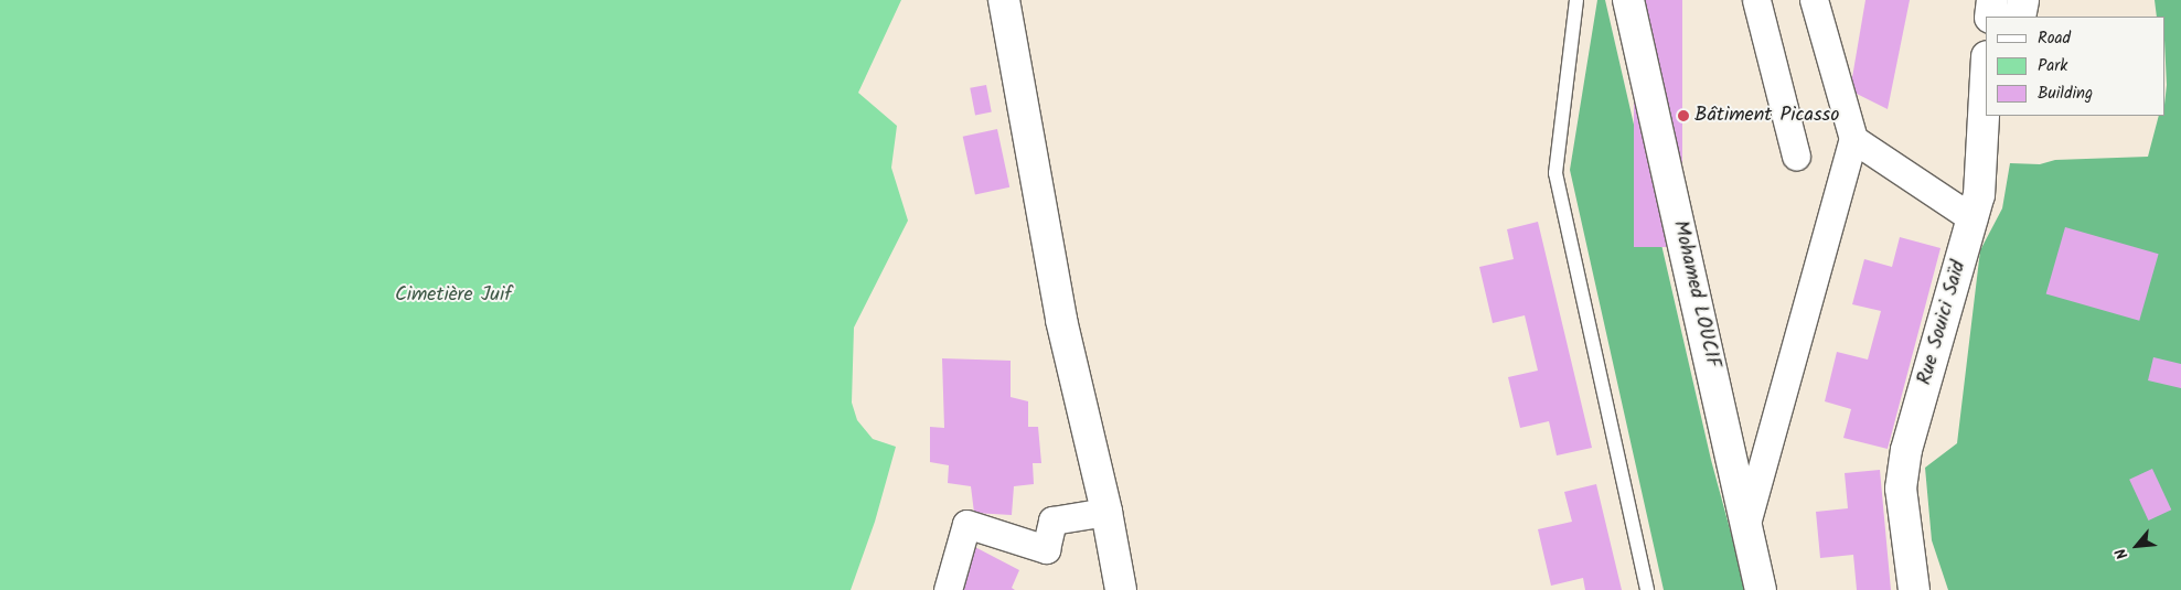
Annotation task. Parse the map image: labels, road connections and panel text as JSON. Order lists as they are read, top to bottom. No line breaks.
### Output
{"streets":{"main road":["Mohamed LOUCIF","Rue Souici Saïd"]},"parks":["Cimetière Juif"],"places":["Bâtiment Picasso"],"legend":["Road","Park","Building"],"north":"bottom left"}
